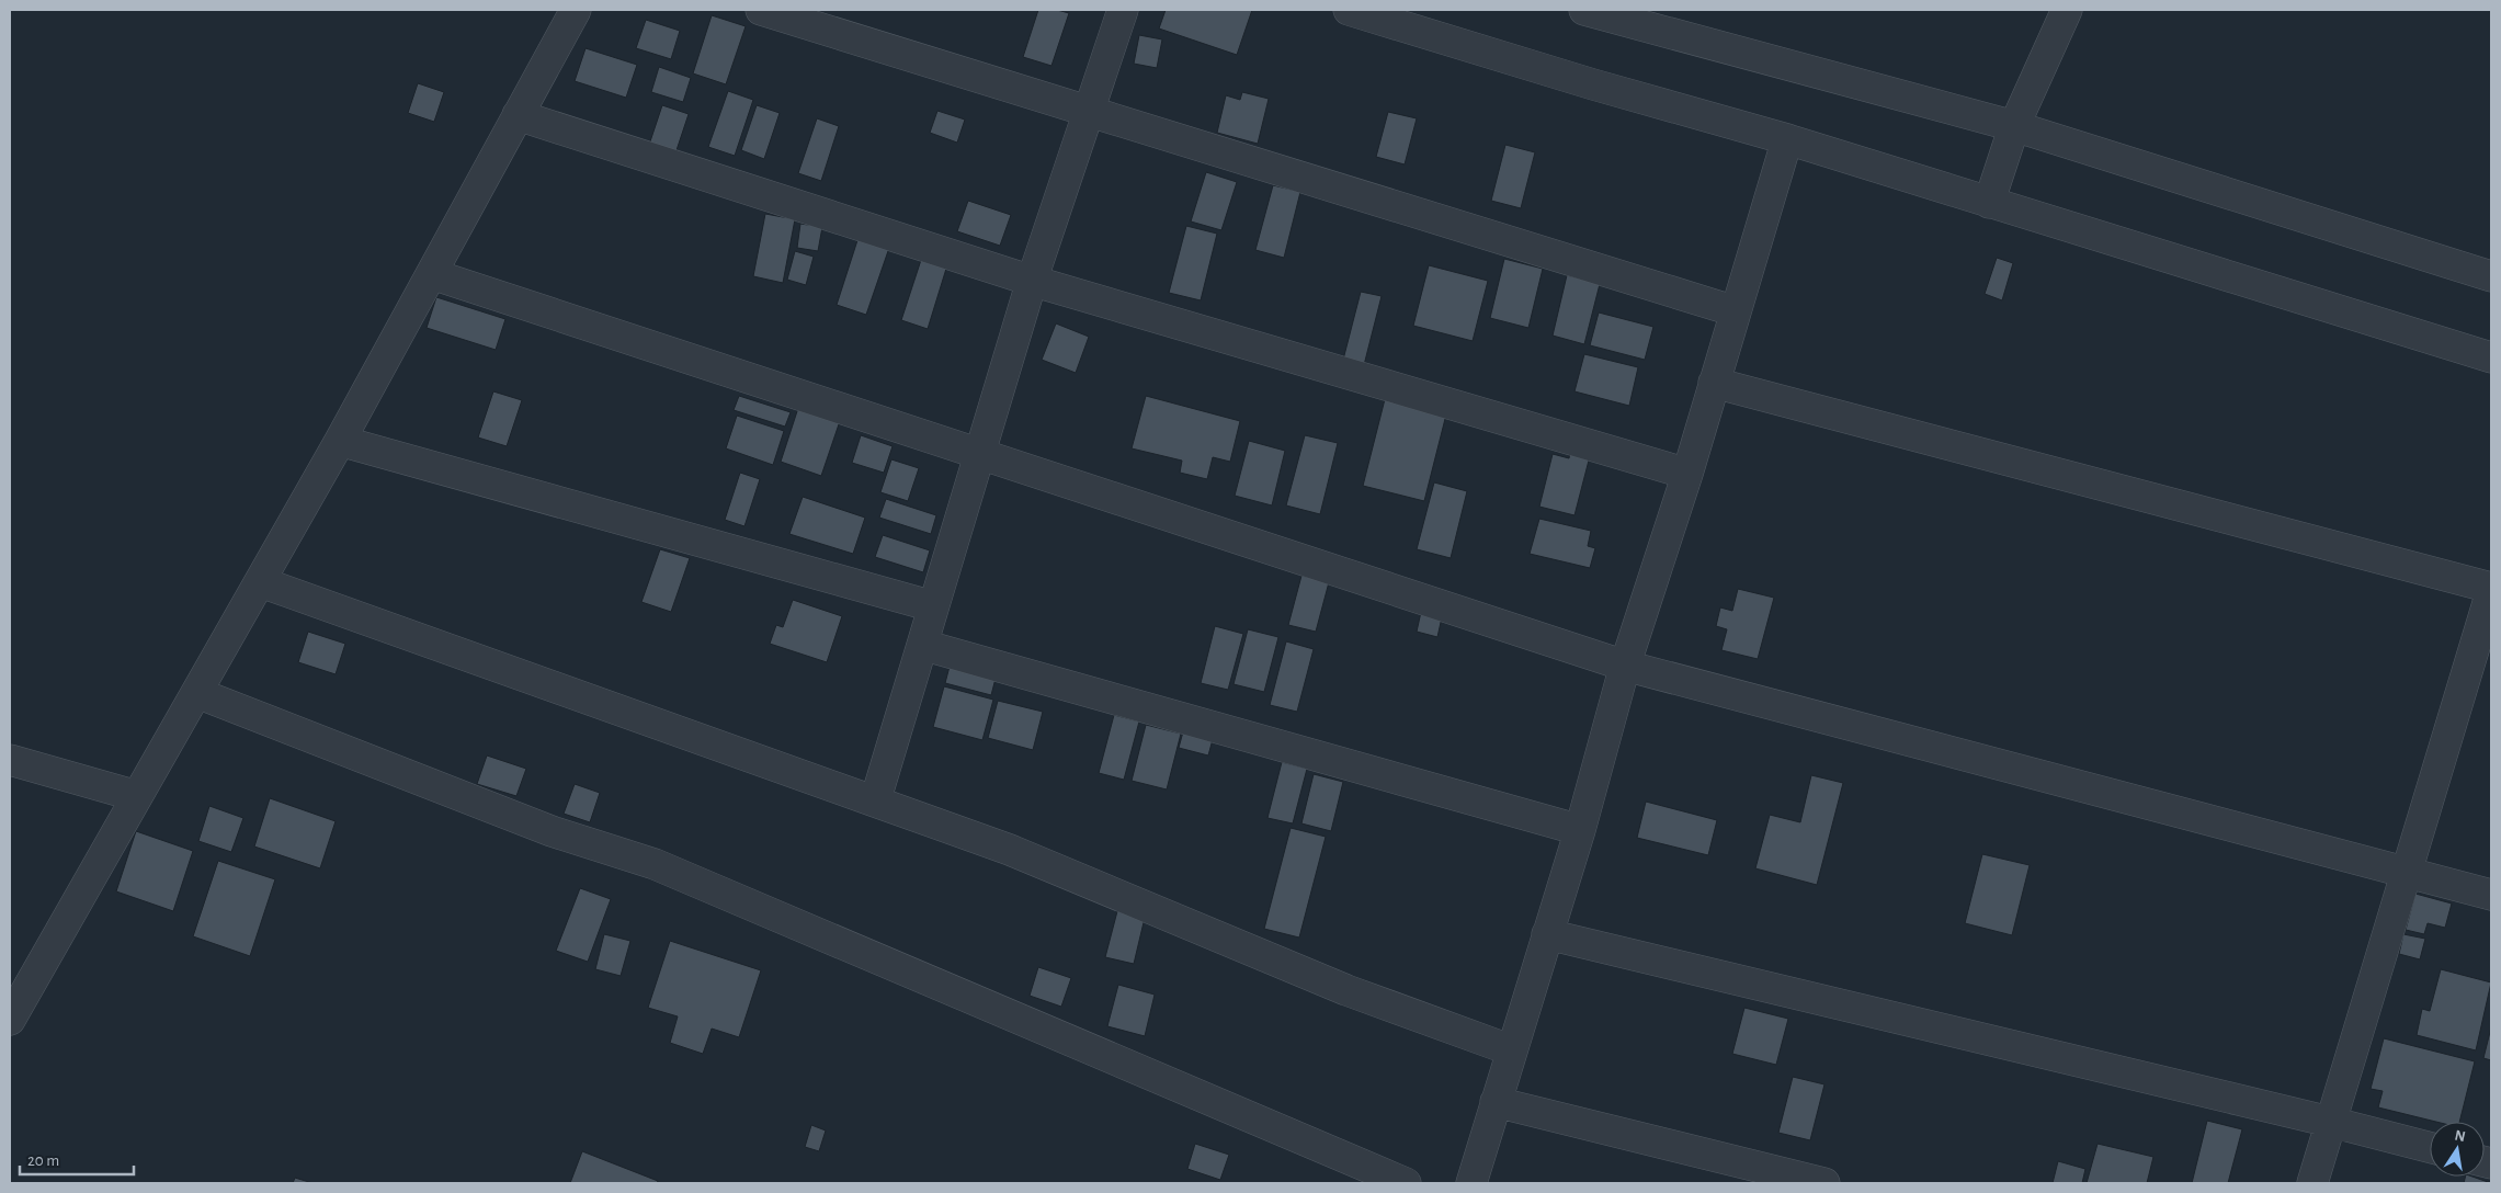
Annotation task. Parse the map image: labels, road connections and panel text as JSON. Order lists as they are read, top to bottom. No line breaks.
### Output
{"scale_bar":"20 m","north":"top"}
